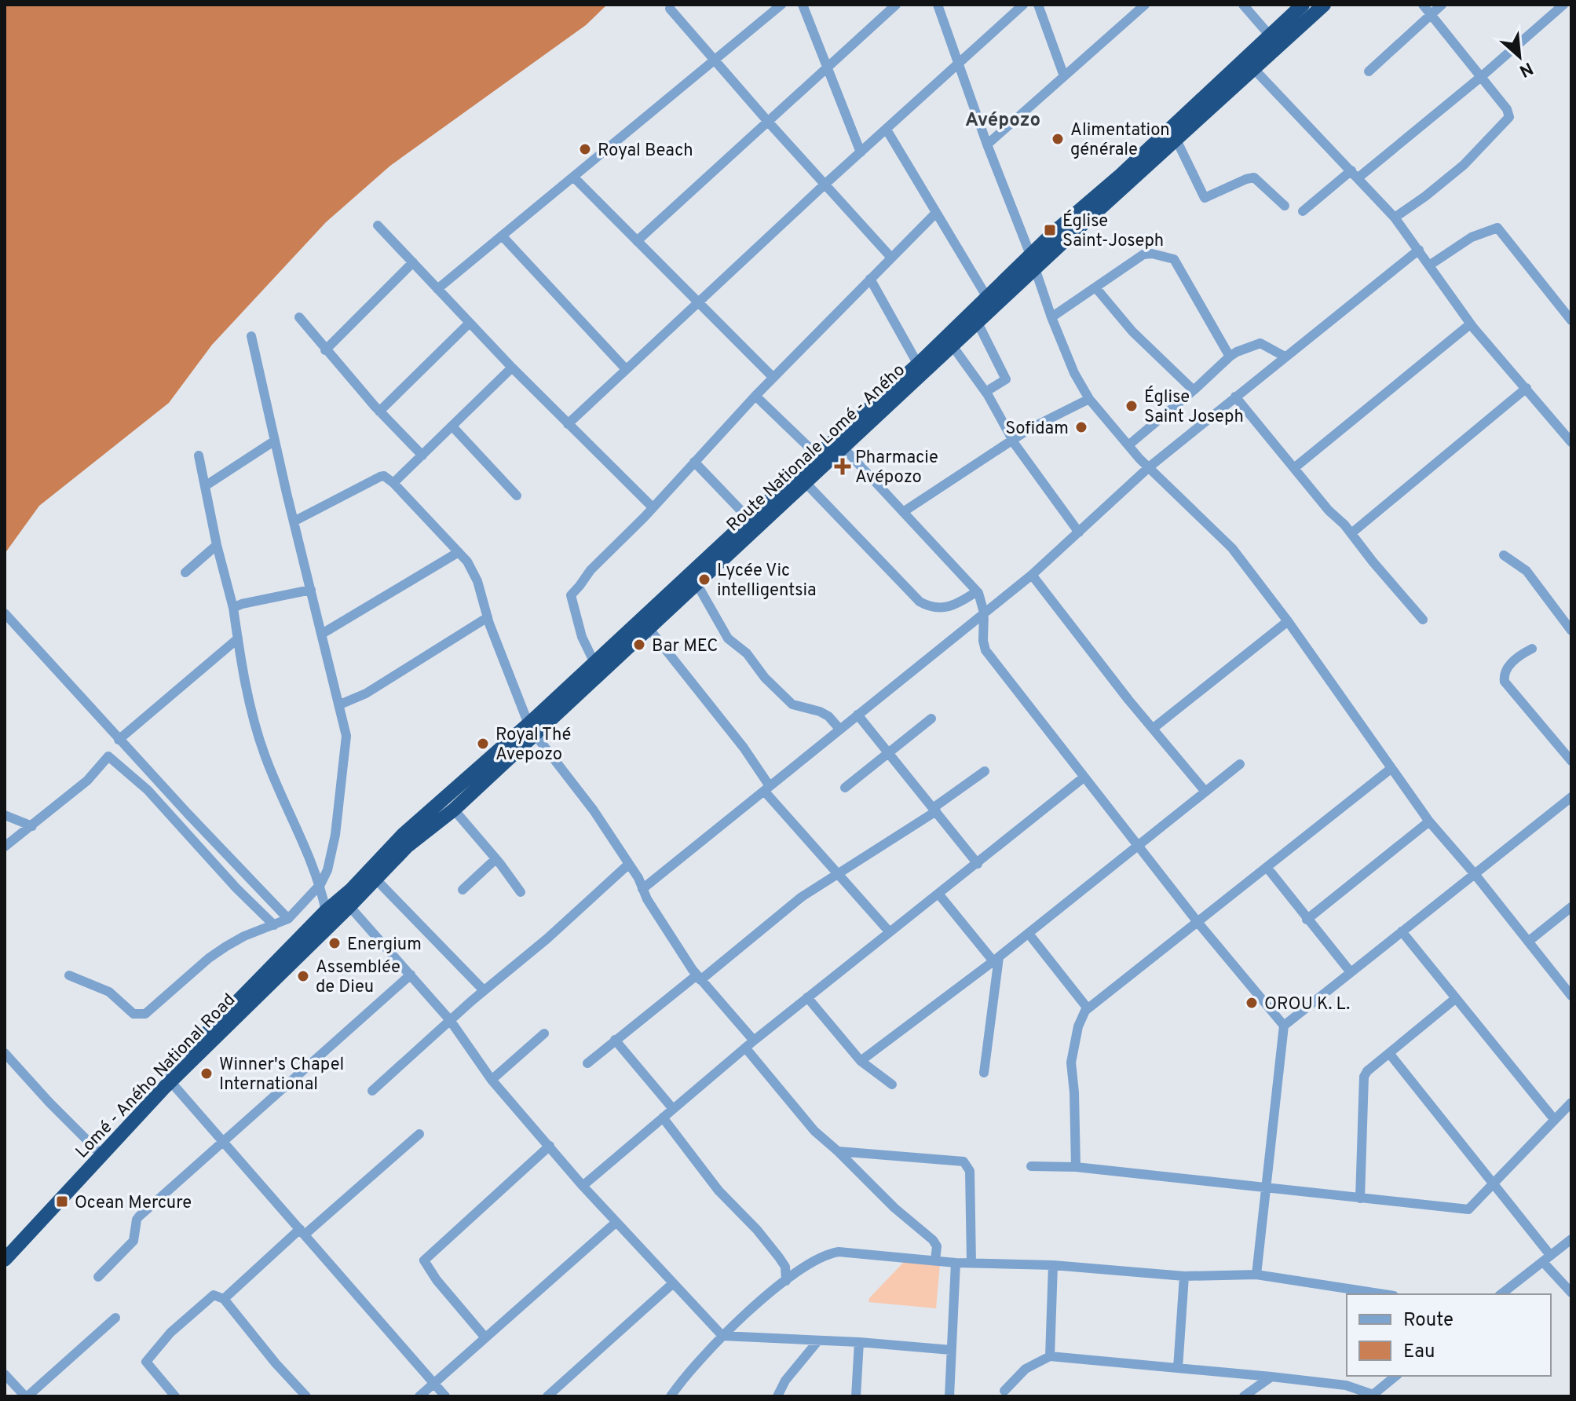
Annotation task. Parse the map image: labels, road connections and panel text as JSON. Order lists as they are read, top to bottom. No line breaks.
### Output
{"streets":{"highway":["Route Nationale Lomé - Aného","Lomé - Aného National Road"]},"crossings":[["Route Nationale Lomé - Aného","Lomé - Aného National Road"]],"districts":["Avépozo"],"places":{"other":["Alimentation générale","Royal Beach","Église Saint Joseph","Sofidam","Lycée Vic intelligentsia","Bar MEC","Royal Thé Avepozo","Energium","Assemblée de Dieu","OROU K. L.","Winner's Chapel International"],"transit":["Église Saint-Joseph","Ocean Mercure"],"health":["Pharmacie Avépozo"]},"legend":["Route","Eau"],"north":"bottom right"}
